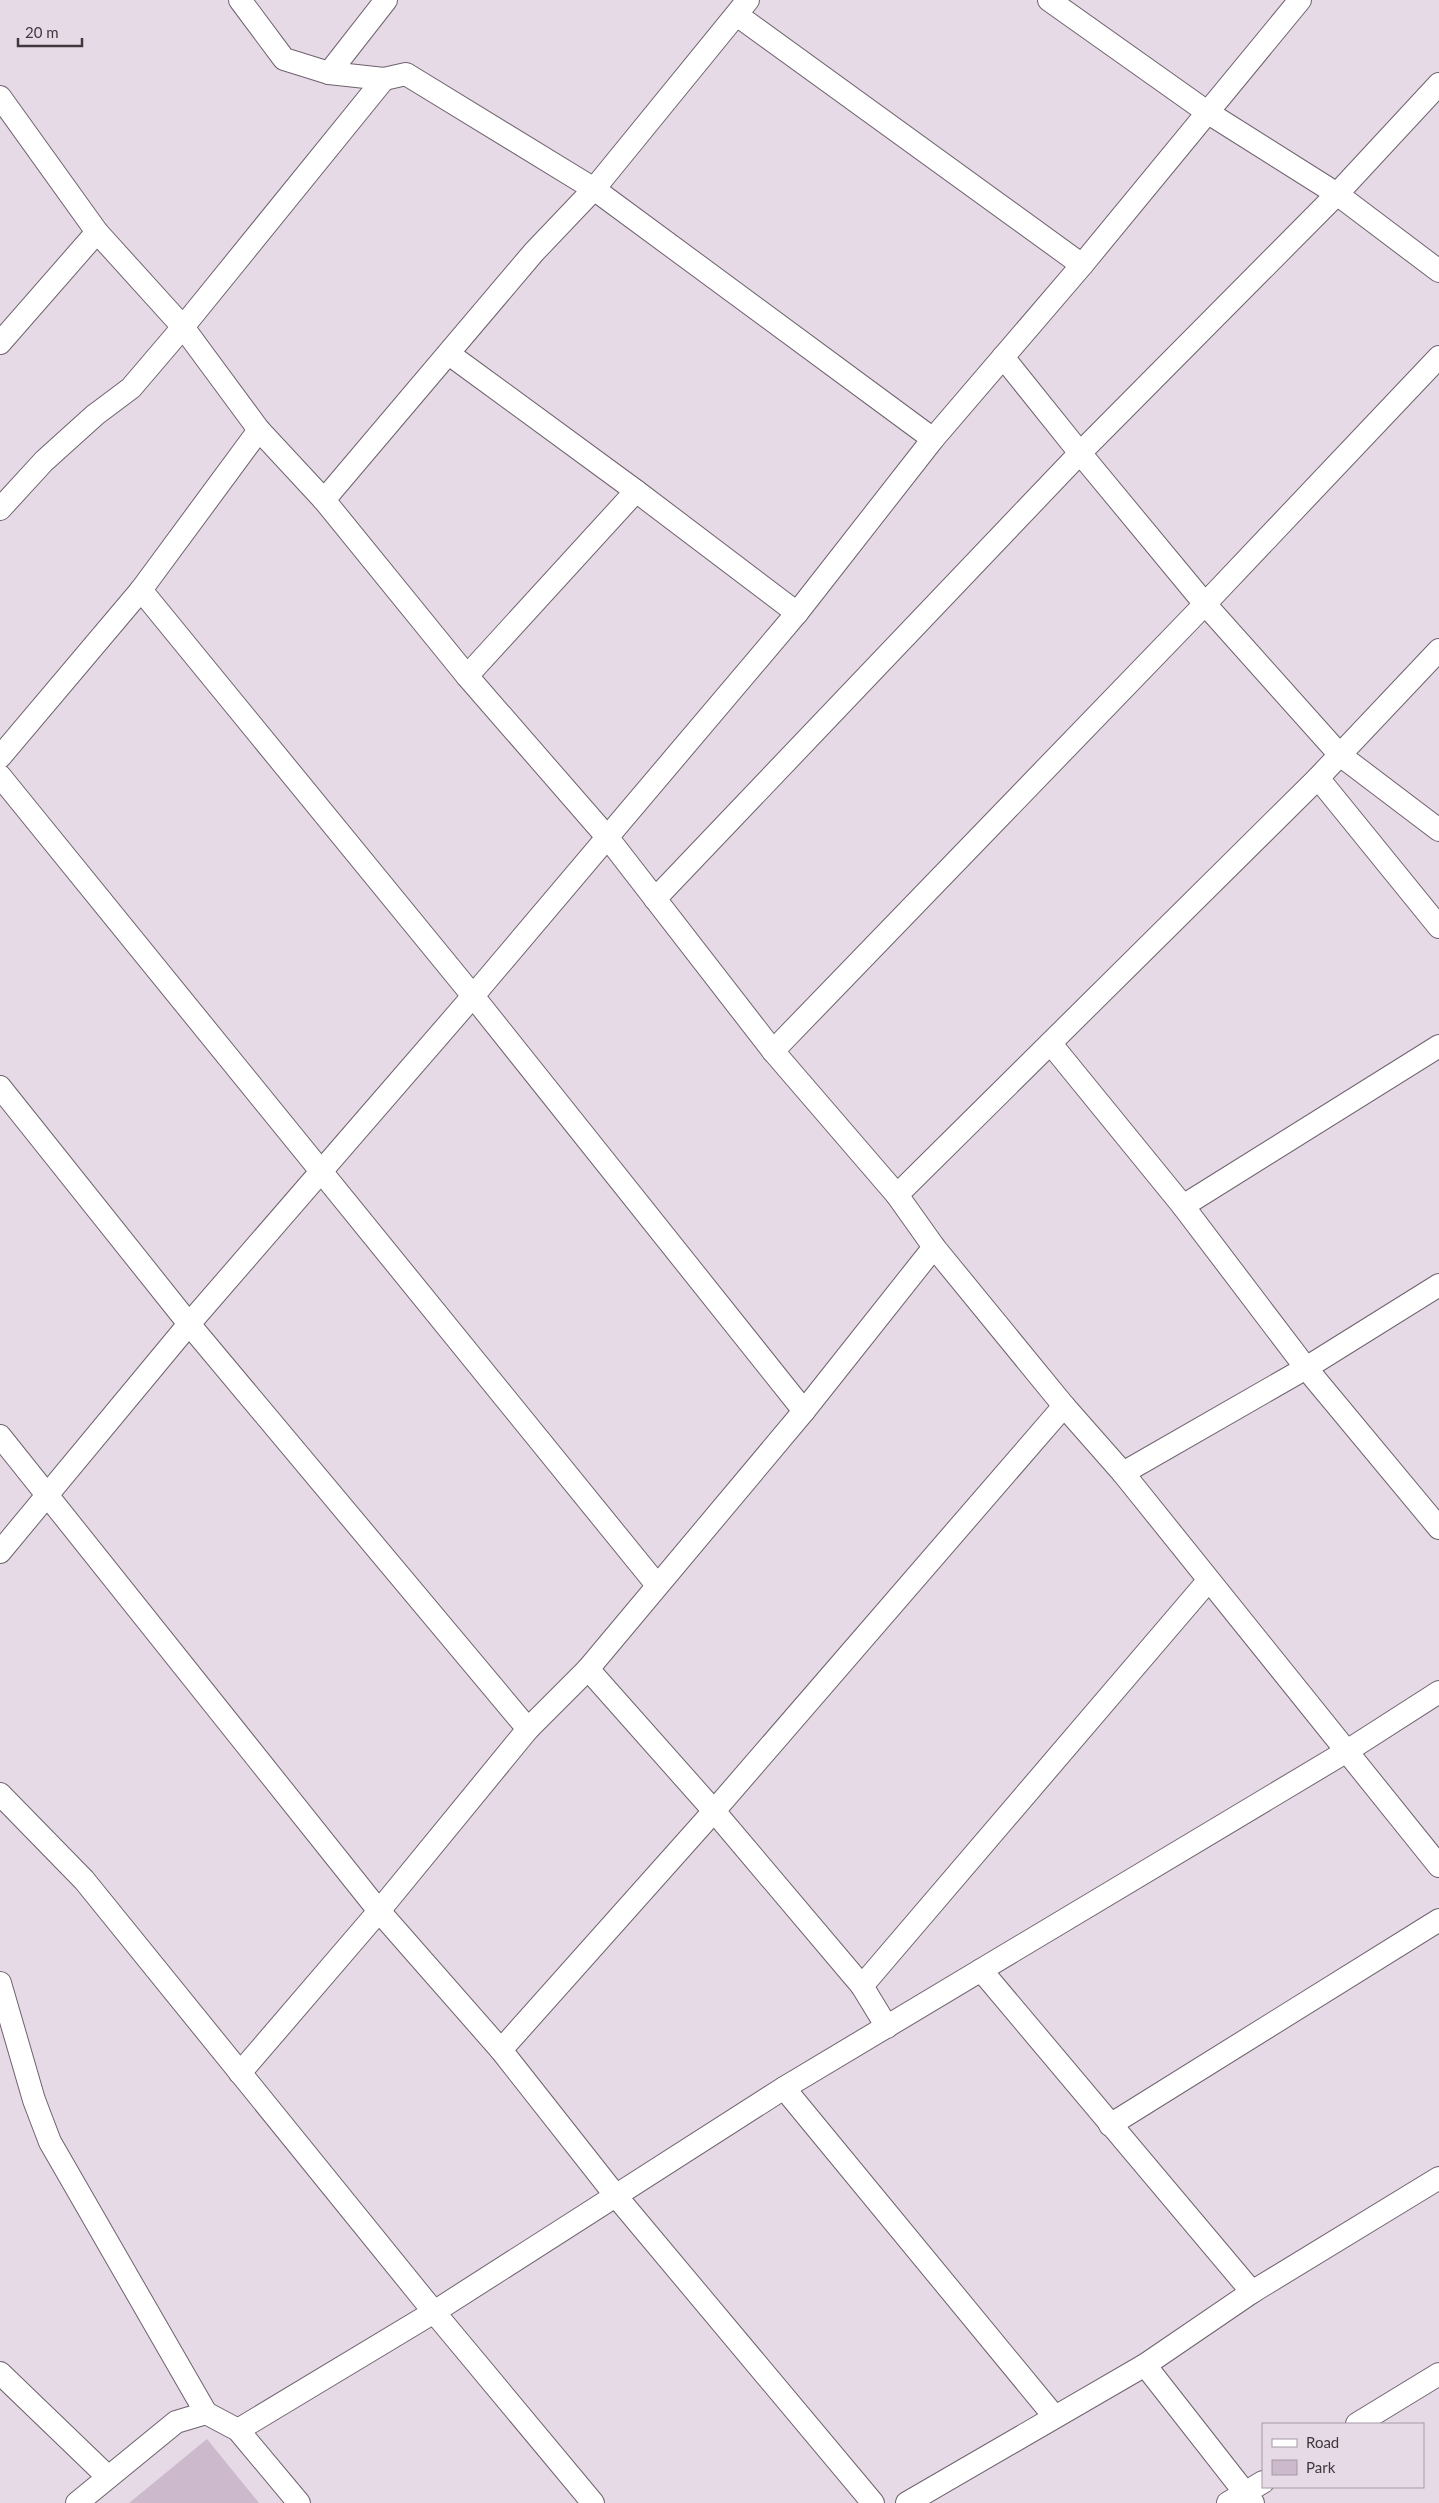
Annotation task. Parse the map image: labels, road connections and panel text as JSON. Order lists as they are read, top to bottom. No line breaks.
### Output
{"legend":["Road","Park"],"scale_bar":"20 m"}
